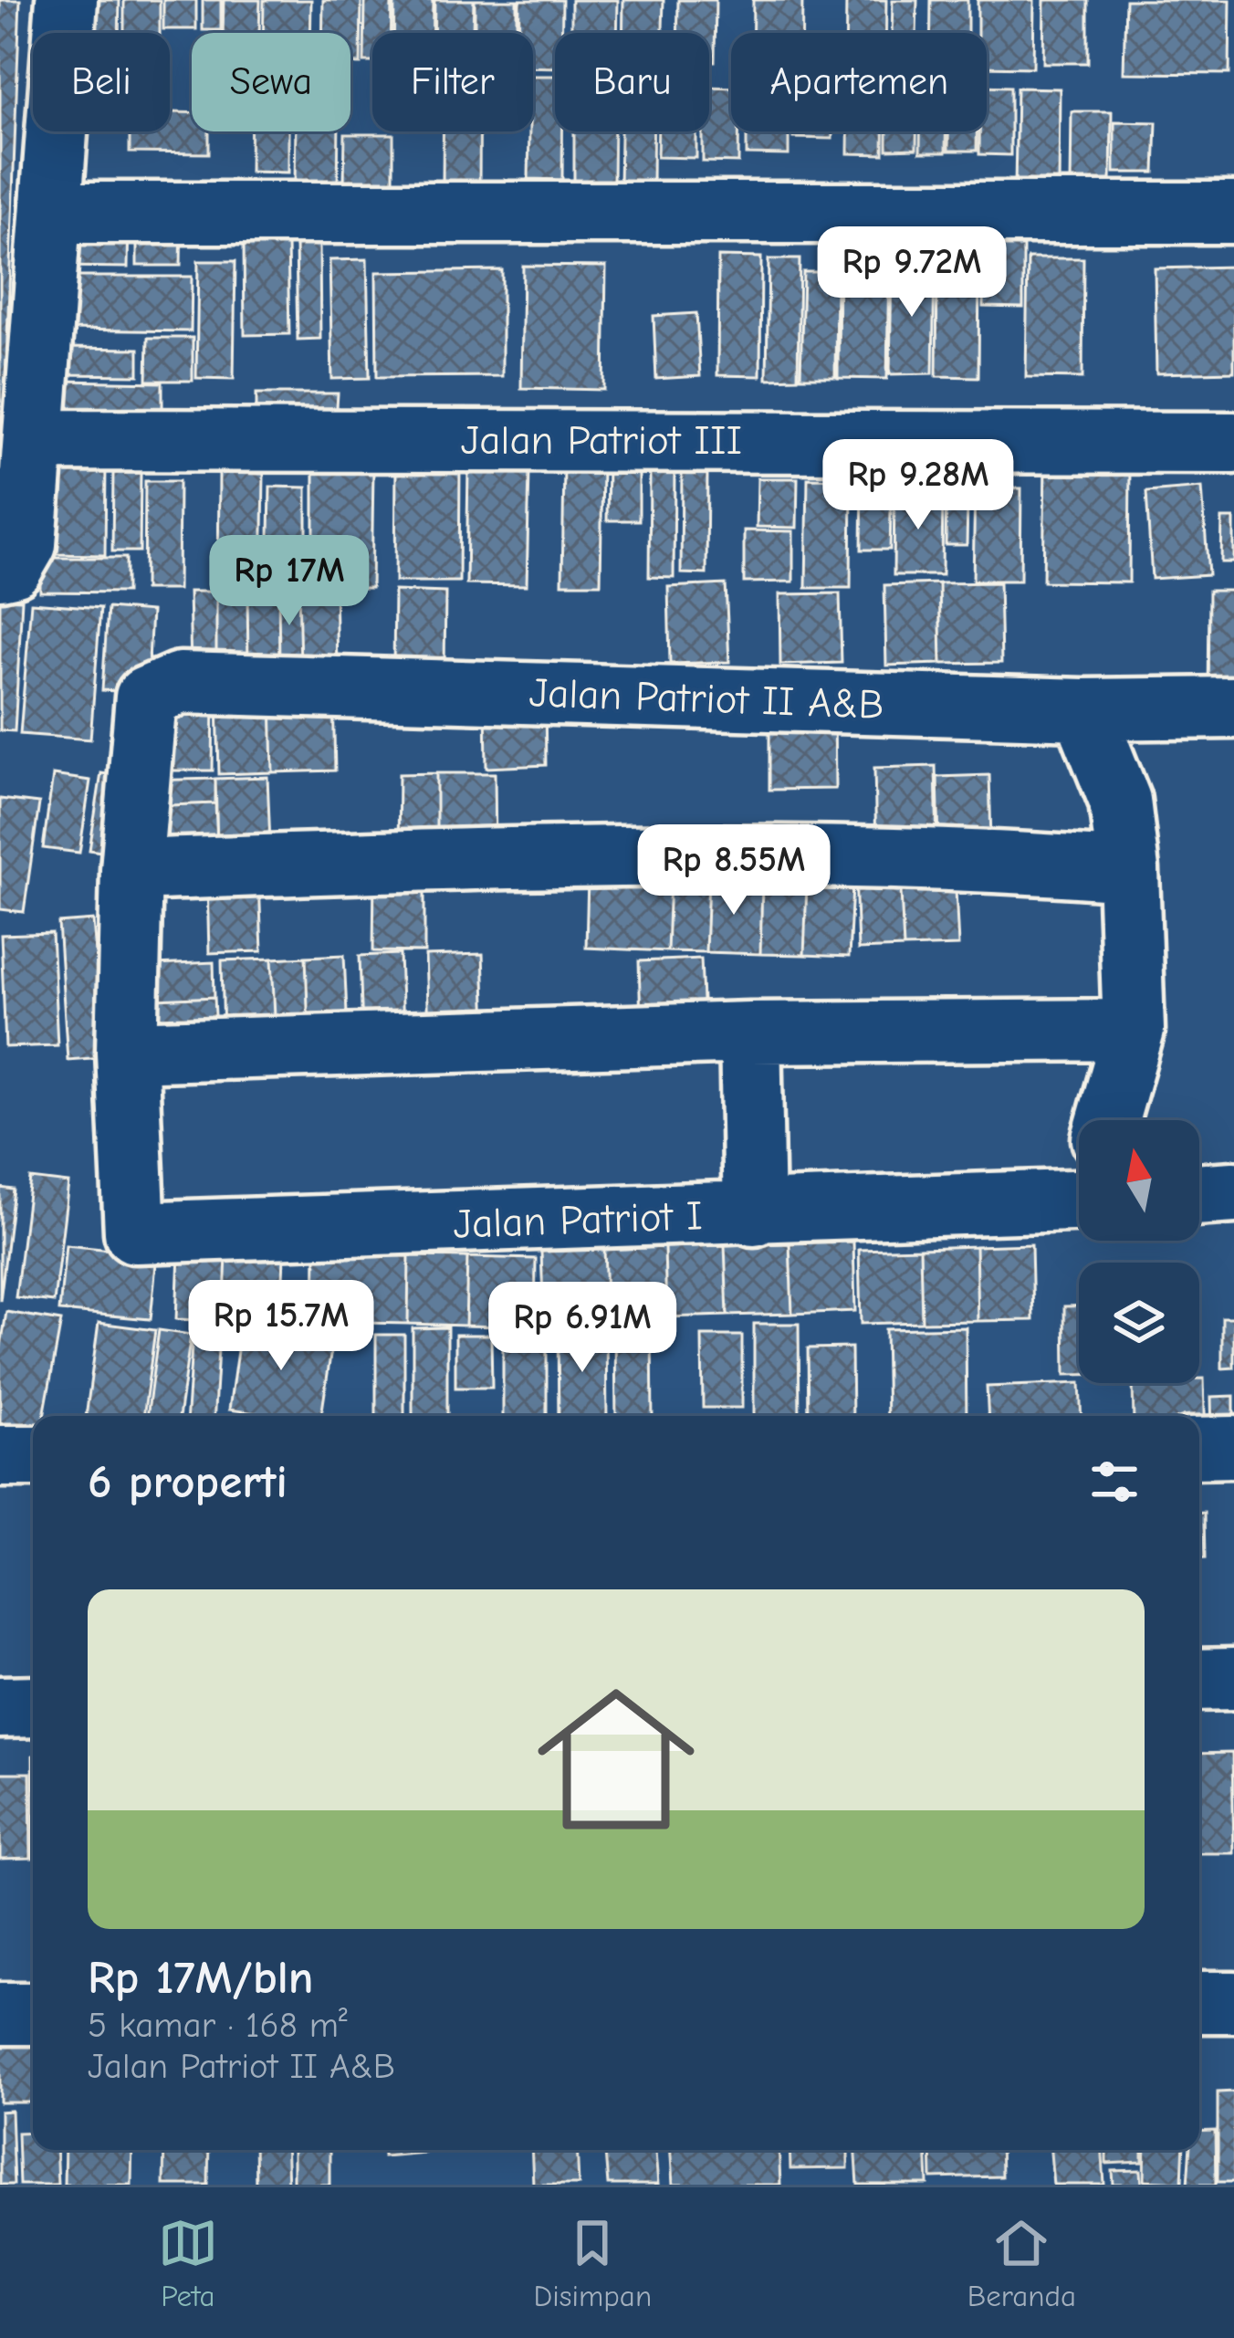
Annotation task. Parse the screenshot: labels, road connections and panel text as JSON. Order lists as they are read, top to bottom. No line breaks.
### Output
{"streets":{"street":["Jalan Patriot III","Jalan Patriot II A&B","Jalan Patriot I"]},"north":"top","page":{"chip":["Beli","Sewa","Filter","Baru","Apartemen"],"price":["Rp 9.72M","Rp 9.28M","Rp 17M","Rp 8.55M","Rp 15.7M","Rp 6.91M"],"heading":"6 properti","list":[{"name":"Rp 17M/bln","note":"5 kamar · 168 m² · Jalan Patriot II A&B"}],"tabs":["Peta","Disimpan","Beranda"]}}
